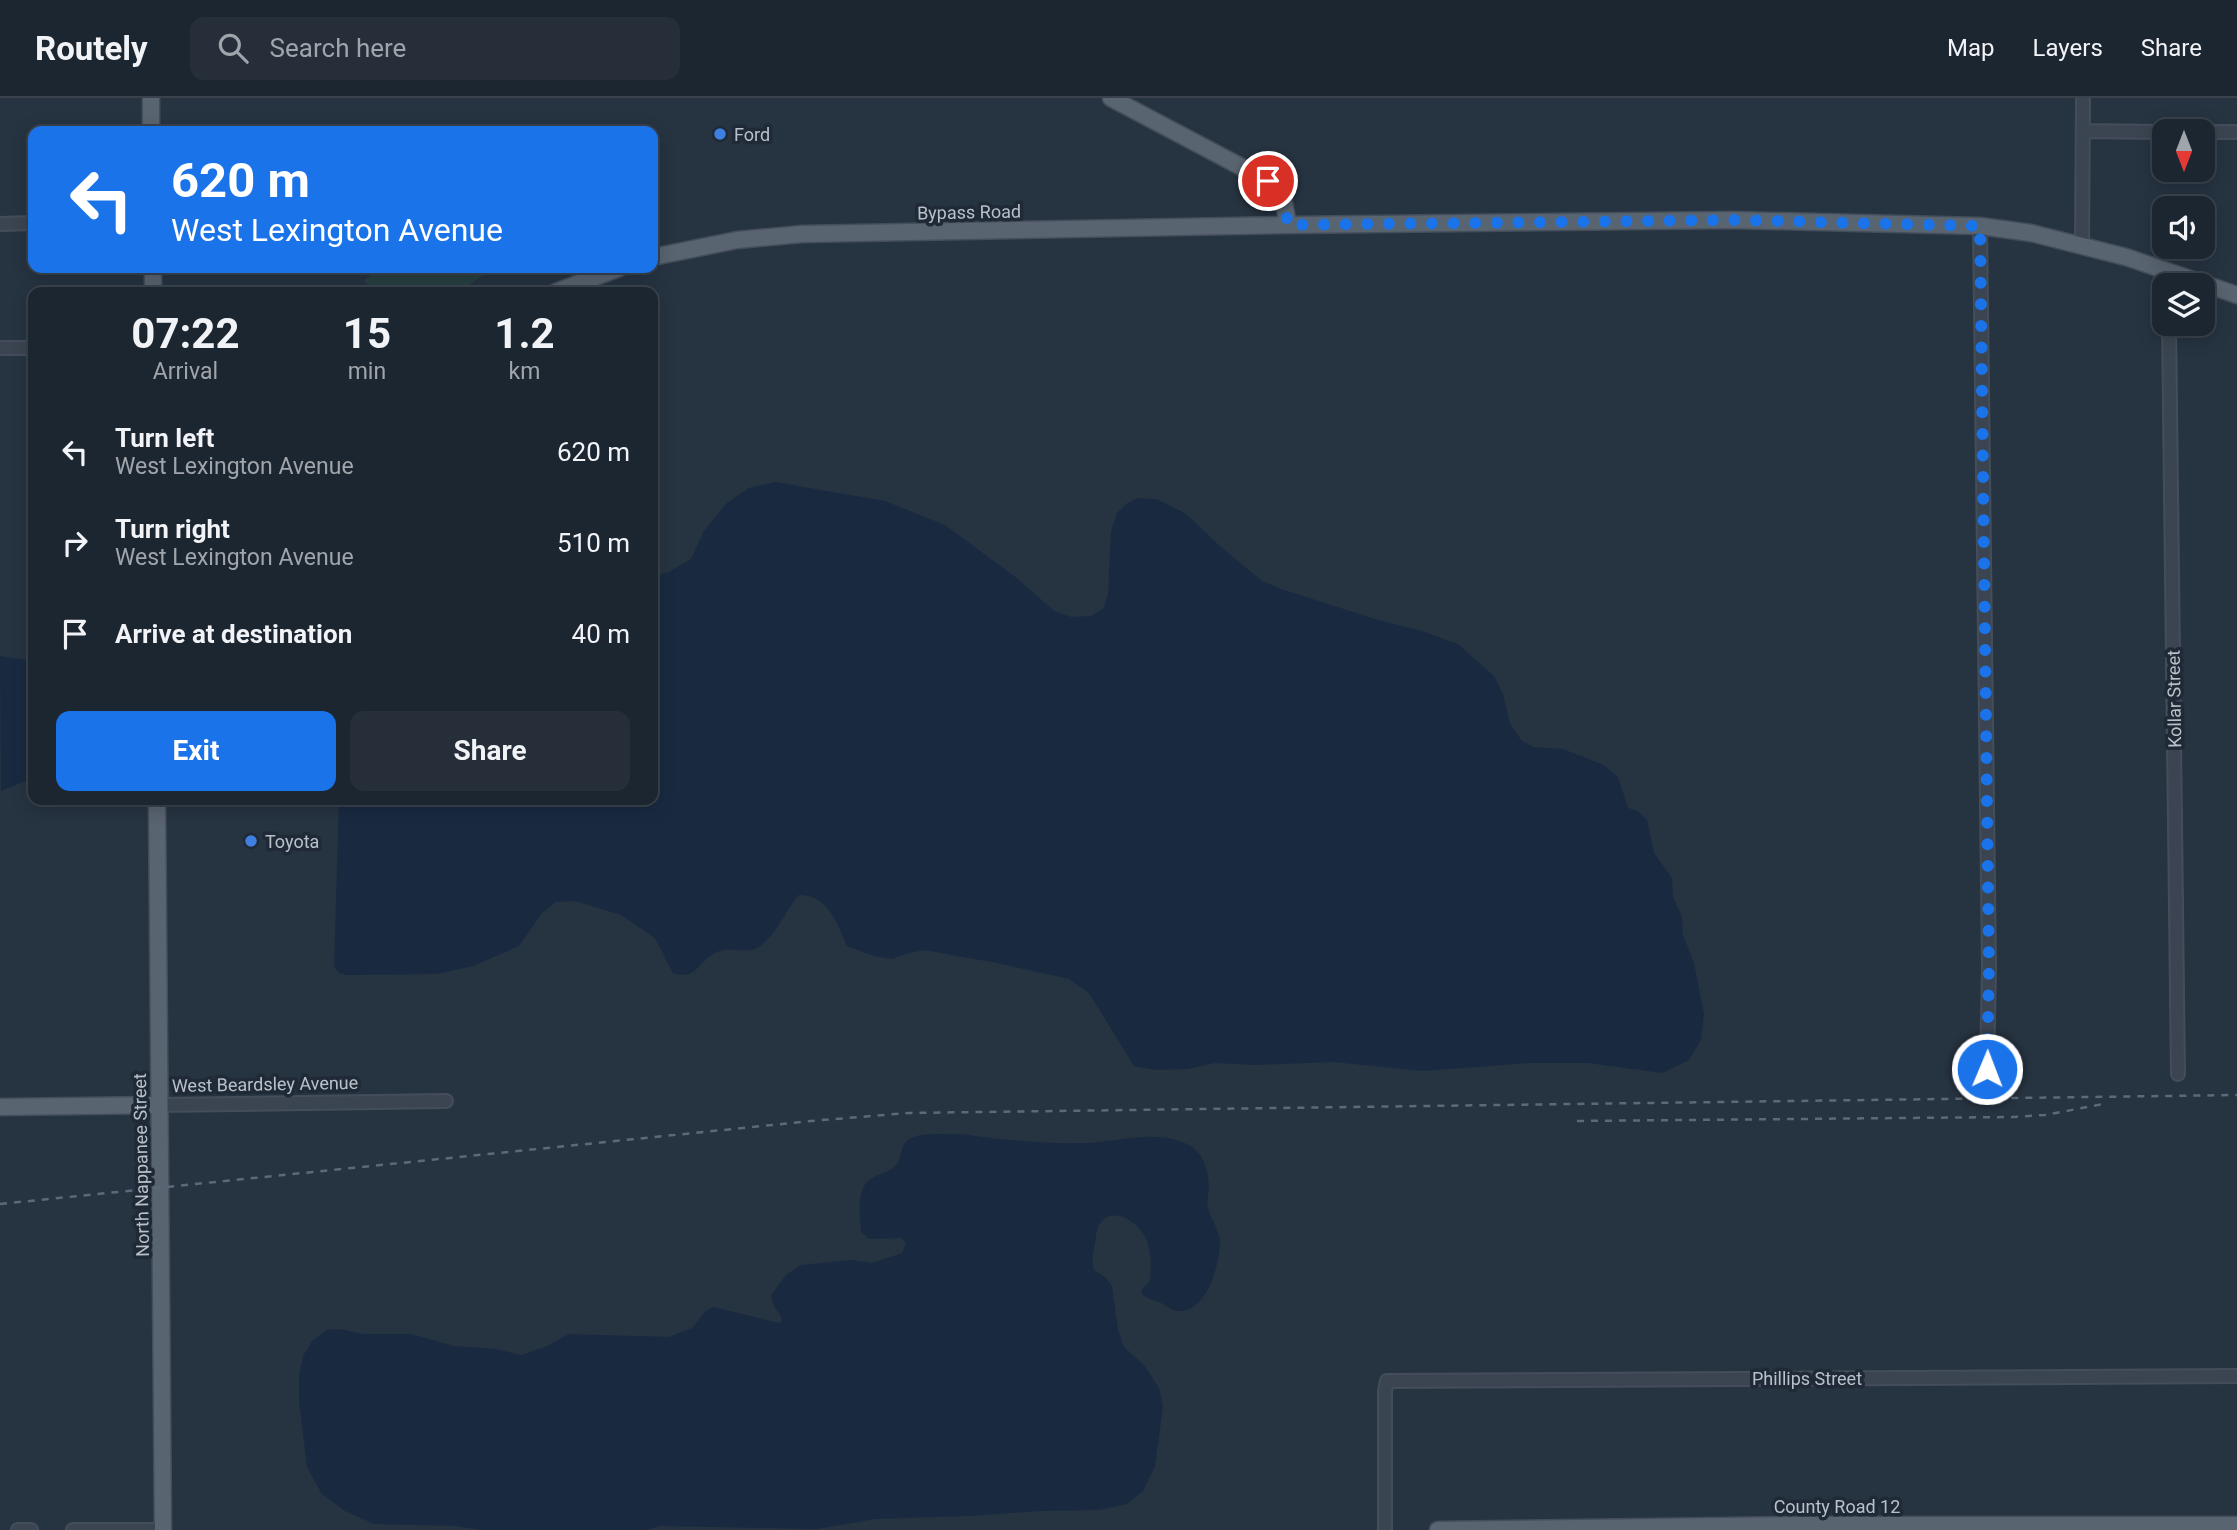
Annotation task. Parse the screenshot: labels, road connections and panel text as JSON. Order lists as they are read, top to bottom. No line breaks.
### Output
{"streets":{"main road":["Bypass Road","West Beardsley Avenue","North Nappanee Street","County Road 12"],"street":["Kollar Street","Phillips Street"]},"crossings":[["West Beardsley Avenue","North Nappanee Street"]],"places":["Ford","Toyota"],"north":"bottom","page":{"header":"Routely","search":"Search here","nav":["Map","Layers","Share"],"turn":["620 m","West Lexington Avenue"],"eta":["07:22","Arrival","15","min","1.2","km"],"list":[{"name":"Turn left","note":"West Lexington Avenue","value":"620 m"},{"name":"Turn right","note":"West Lexington Avenue","value":"510 m"},{"name":"Arrive at destination","value":"40 m"}],"buttons":["Exit","Share"]}}
